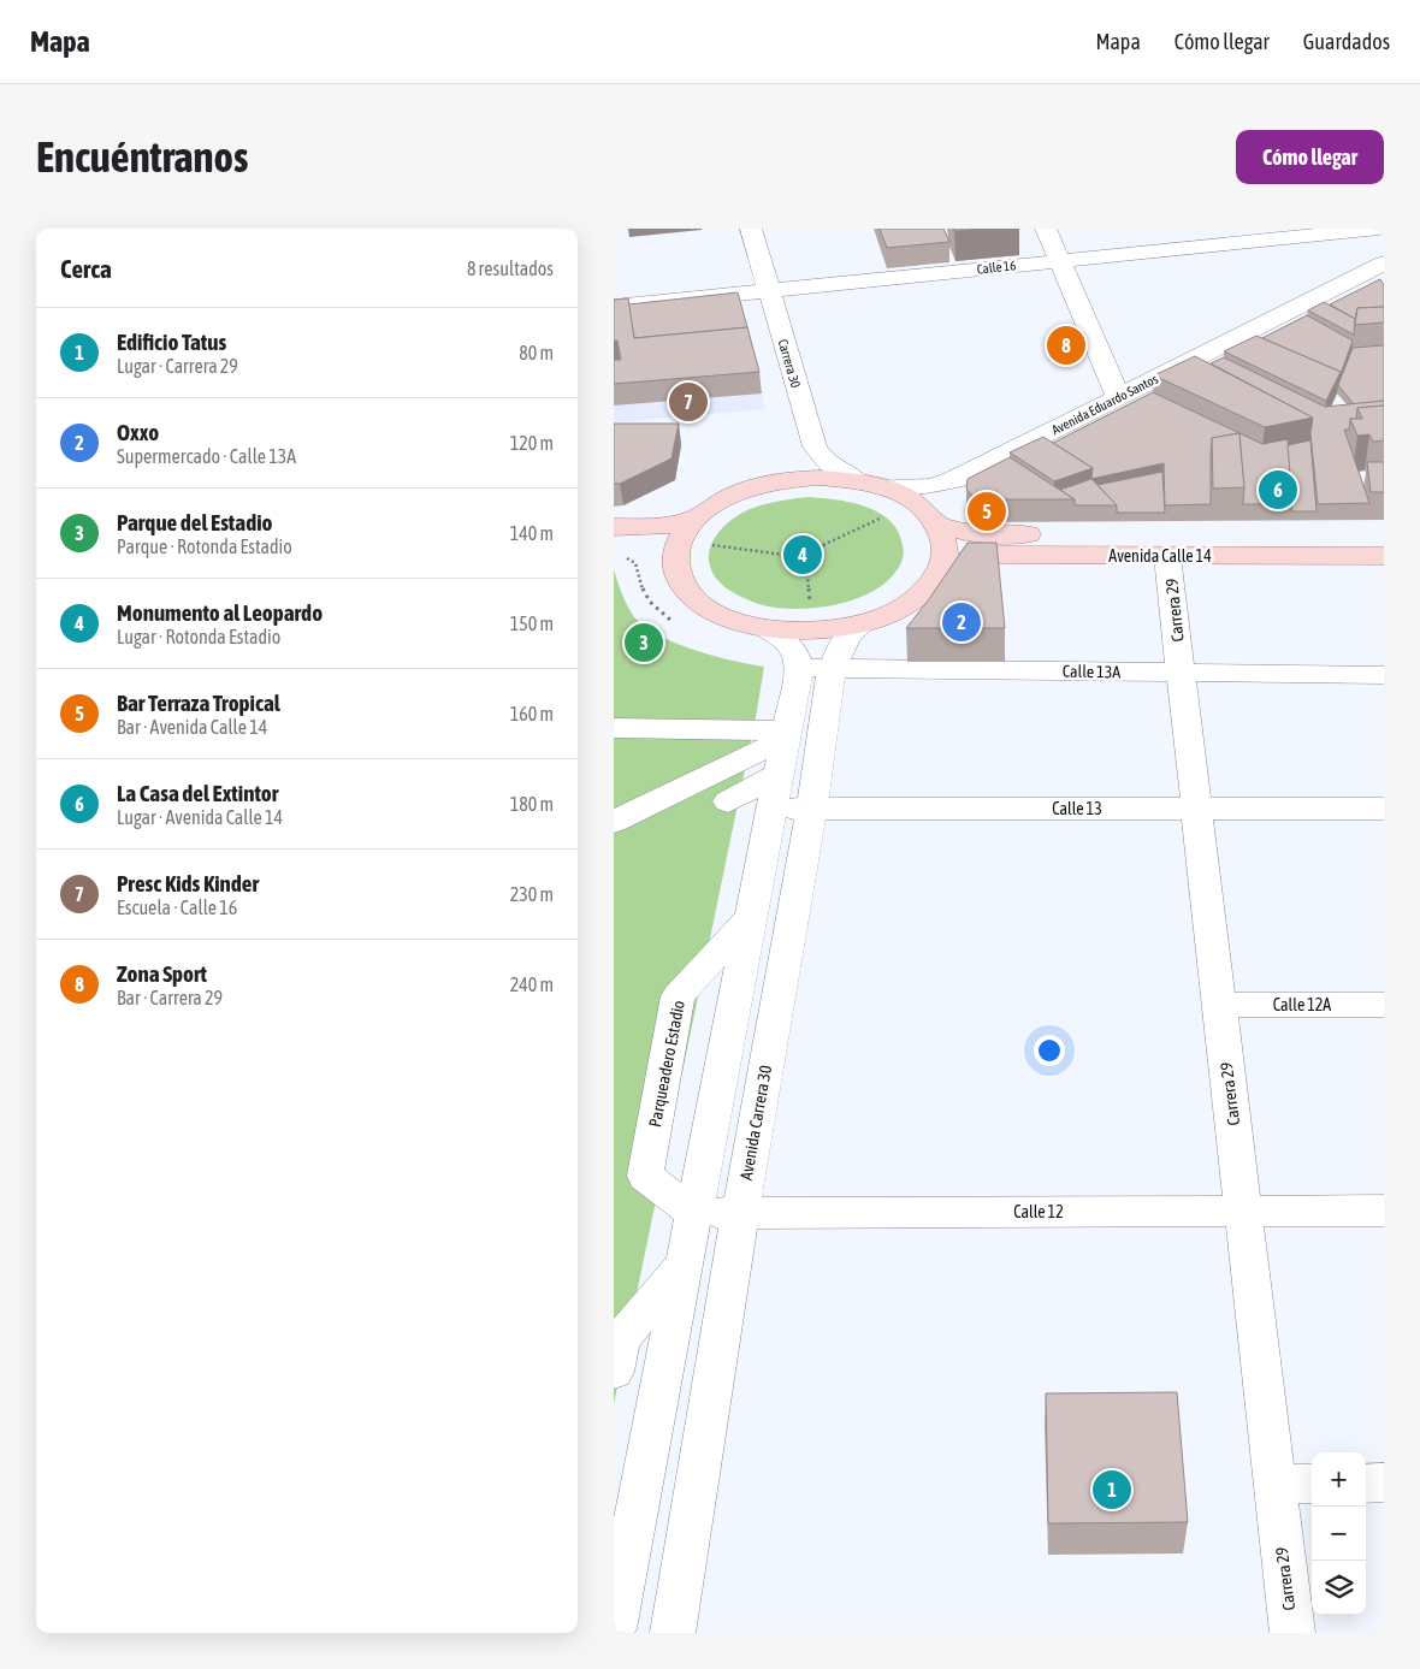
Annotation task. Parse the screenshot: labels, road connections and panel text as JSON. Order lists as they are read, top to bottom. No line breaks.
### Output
{"streets":{"main road":["Avenida Calle 14"],"street":["Calle 16","Carrera 30","Avenida Eduardo Santos","Carrera 29","Calle 13A","Calle 13","Calle 12A","Parqueadero Estadio","Avenida Carrera 30","Calle 12"]},"crossings":[["Calle 16","Carrera 30"],["Avenida Calle 14","Carrera 29"],["Carrera 29","Calle 13A"],["Carrera 29","Calle 13"],["Carrera 29","Calle 12A"],["Carrera 29","Calle 12"],["Calle 13A","Avenida Carrera 30"],["Calle 13","Avenida Carrera 30"],["Parqueadero Estadio","Calle 12"],["Avenida Carrera 30","Calle 12"]],"page":{"header":"Mapa","nav":["Mapa","Cómo llegar","Guardados"],"buttons":"Cómo llegar","title":"Encuéntranos","heading":["Cerca","8 resultados"],"list":[{"mark":"1","name":"Edificio Tatus","note":"Lugar · Carrera 29","value":"80 m"},{"mark":"2","name":"Oxxo","note":"Supermercado · Calle 13A","value":"120 m"},{"mark":"3","name":"Parque del Estadio","note":"Parque · Rotonda Estadio","value":"140 m"},{"mark":"4","name":"Monumento al Leopardo","note":"Lugar · Rotonda Estadio","value":"150 m"},{"mark":"5","name":"Bar Terraza Tropical","note":"Bar · Avenida Calle 14","value":"160 m"},{"mark":"6","name":"La Casa del Extintor","note":"Lugar · Avenida Calle 14","value":"180 m"},{"mark":"7","name":"Presc Kids Kinder","note":"Escuela · Calle 16","value":"230 m"},{"mark":"8","name":"Zona Sport","note":"Bar · Carrera 29","value":"240 m"}],"pins":["8","7","6","5","4","2","3","1"],"map_buttons":["+","−"]}}
